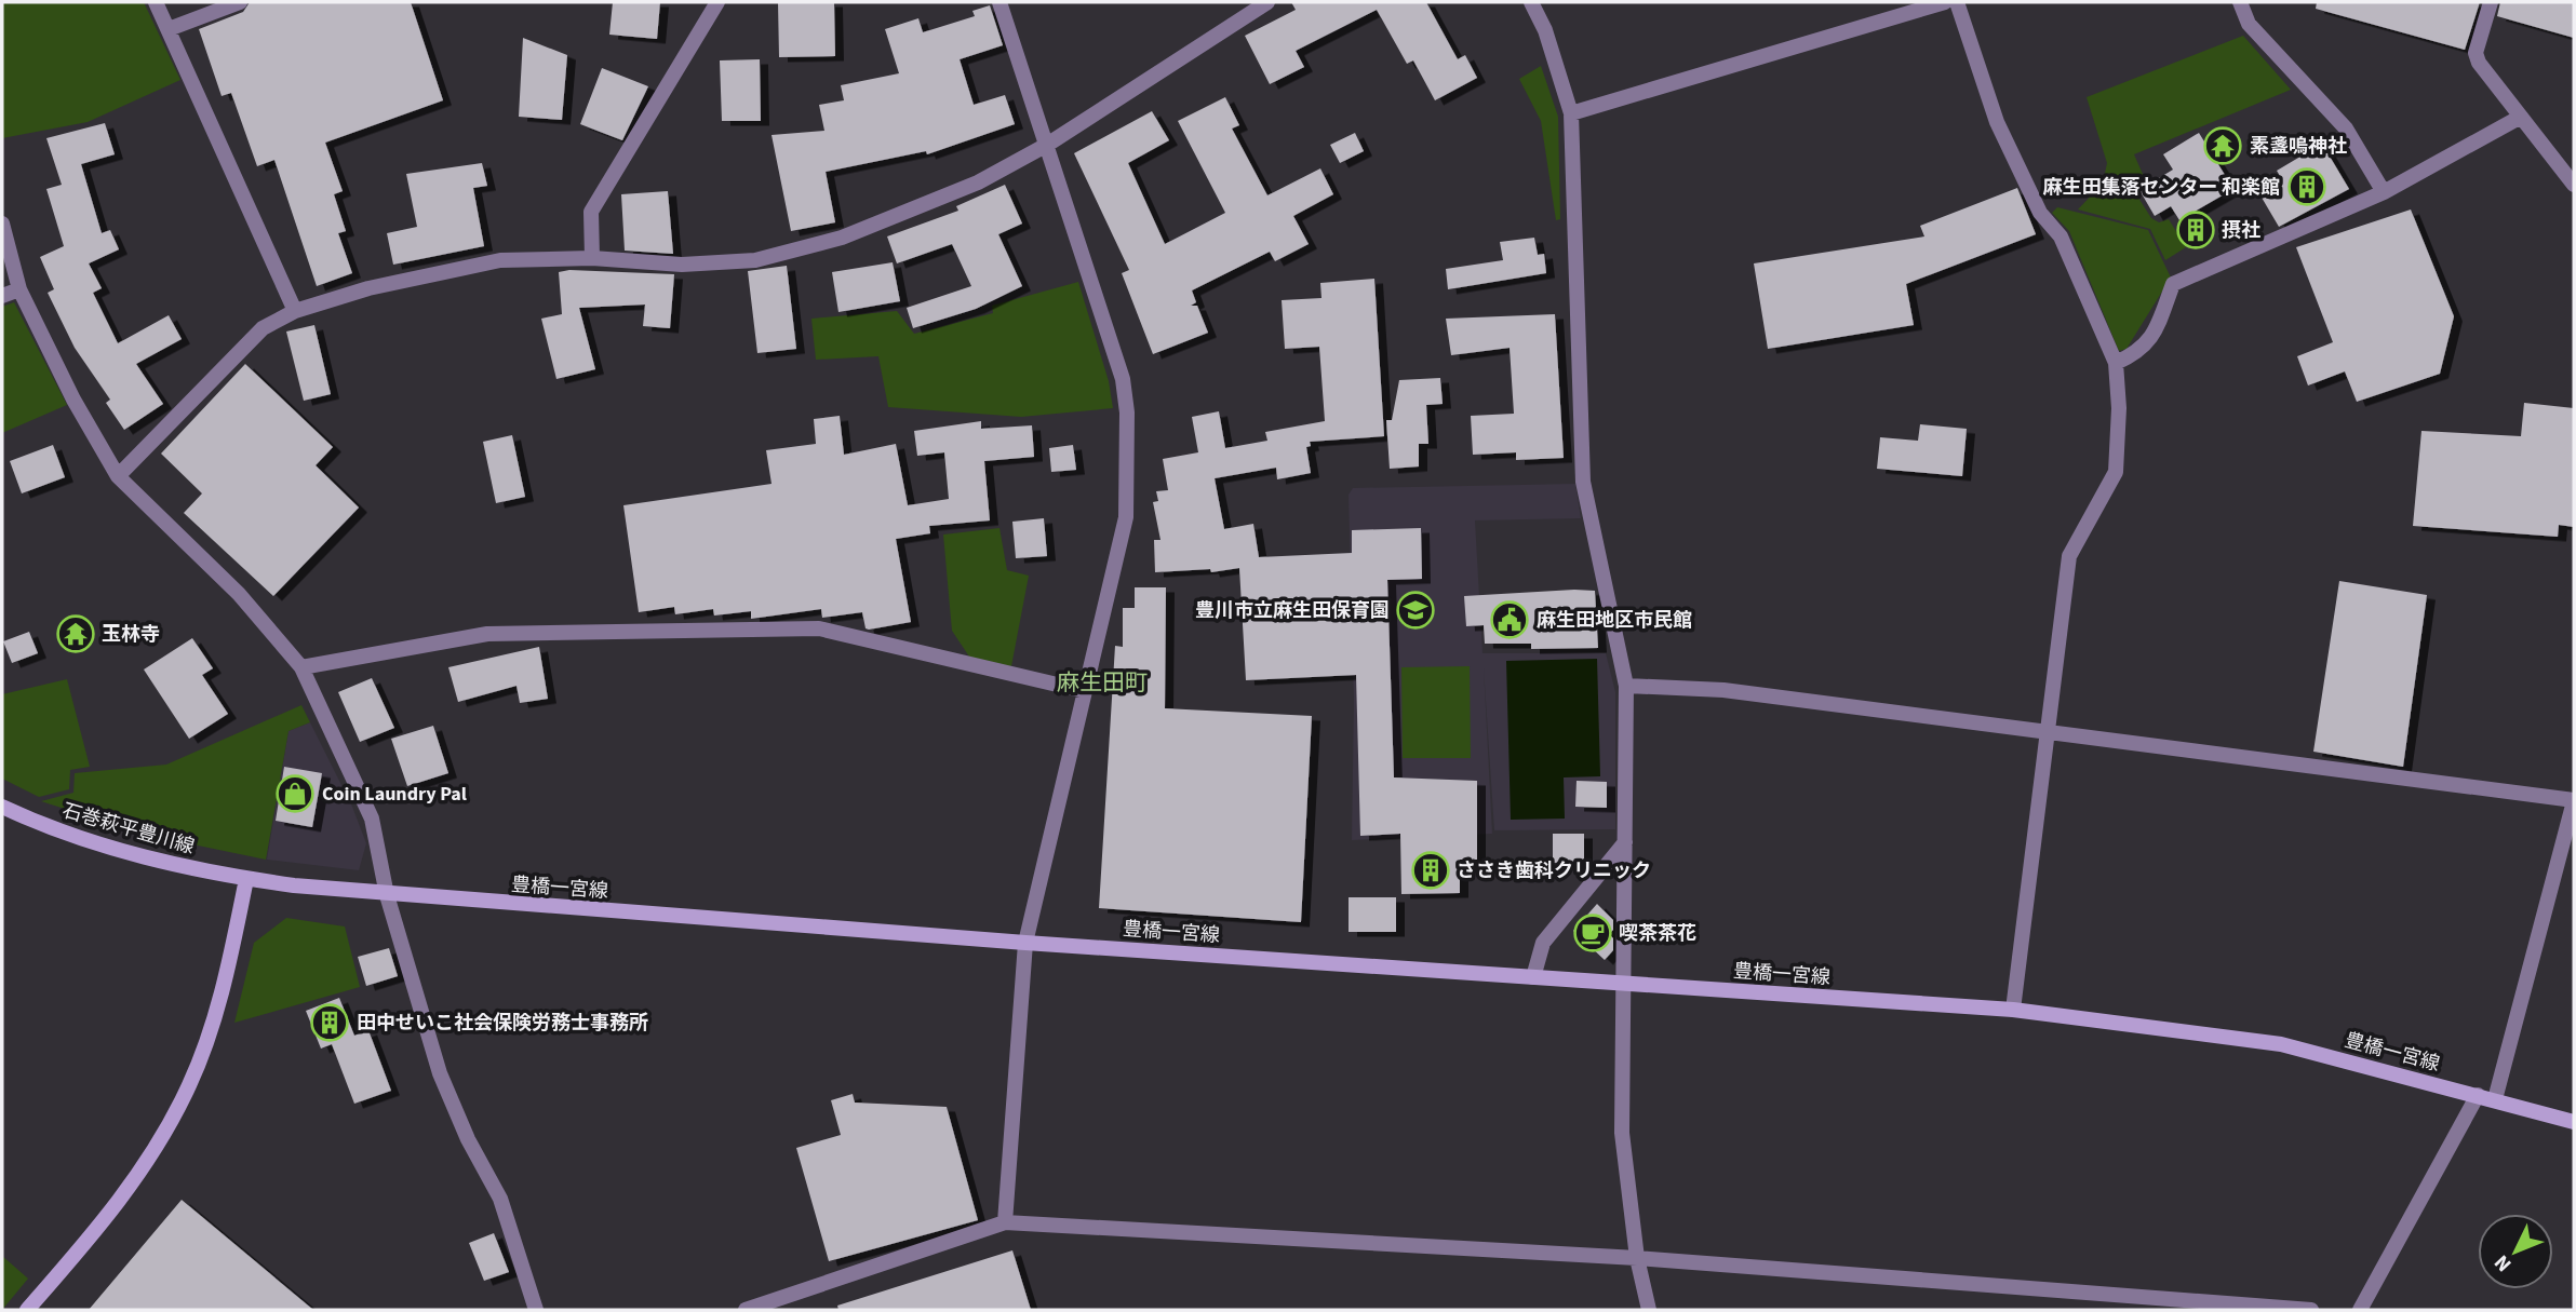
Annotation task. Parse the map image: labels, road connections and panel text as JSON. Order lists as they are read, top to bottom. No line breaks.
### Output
{"streets":{"main road":["石巻萩平豊川線","豊橋一宮線"]},"crossings":[["石巻萩平豊川線","豊橋一宮線"]],"districts":["麻生田町"],"places":{"temple":["素盞嗚神社","玉林寺"],"building":["麻生田集落センター 和楽館","摂社","ささき歯科クリニック","田中せいこ社会保険労務士事務所"],"school or university":["豊川市立麻生田保育園"],"public building":["麻生田地区市民館"],"shop":["Coin Laundry Pal"],"cafe":["喫茶茶花"]},"north":"bottom left"}
